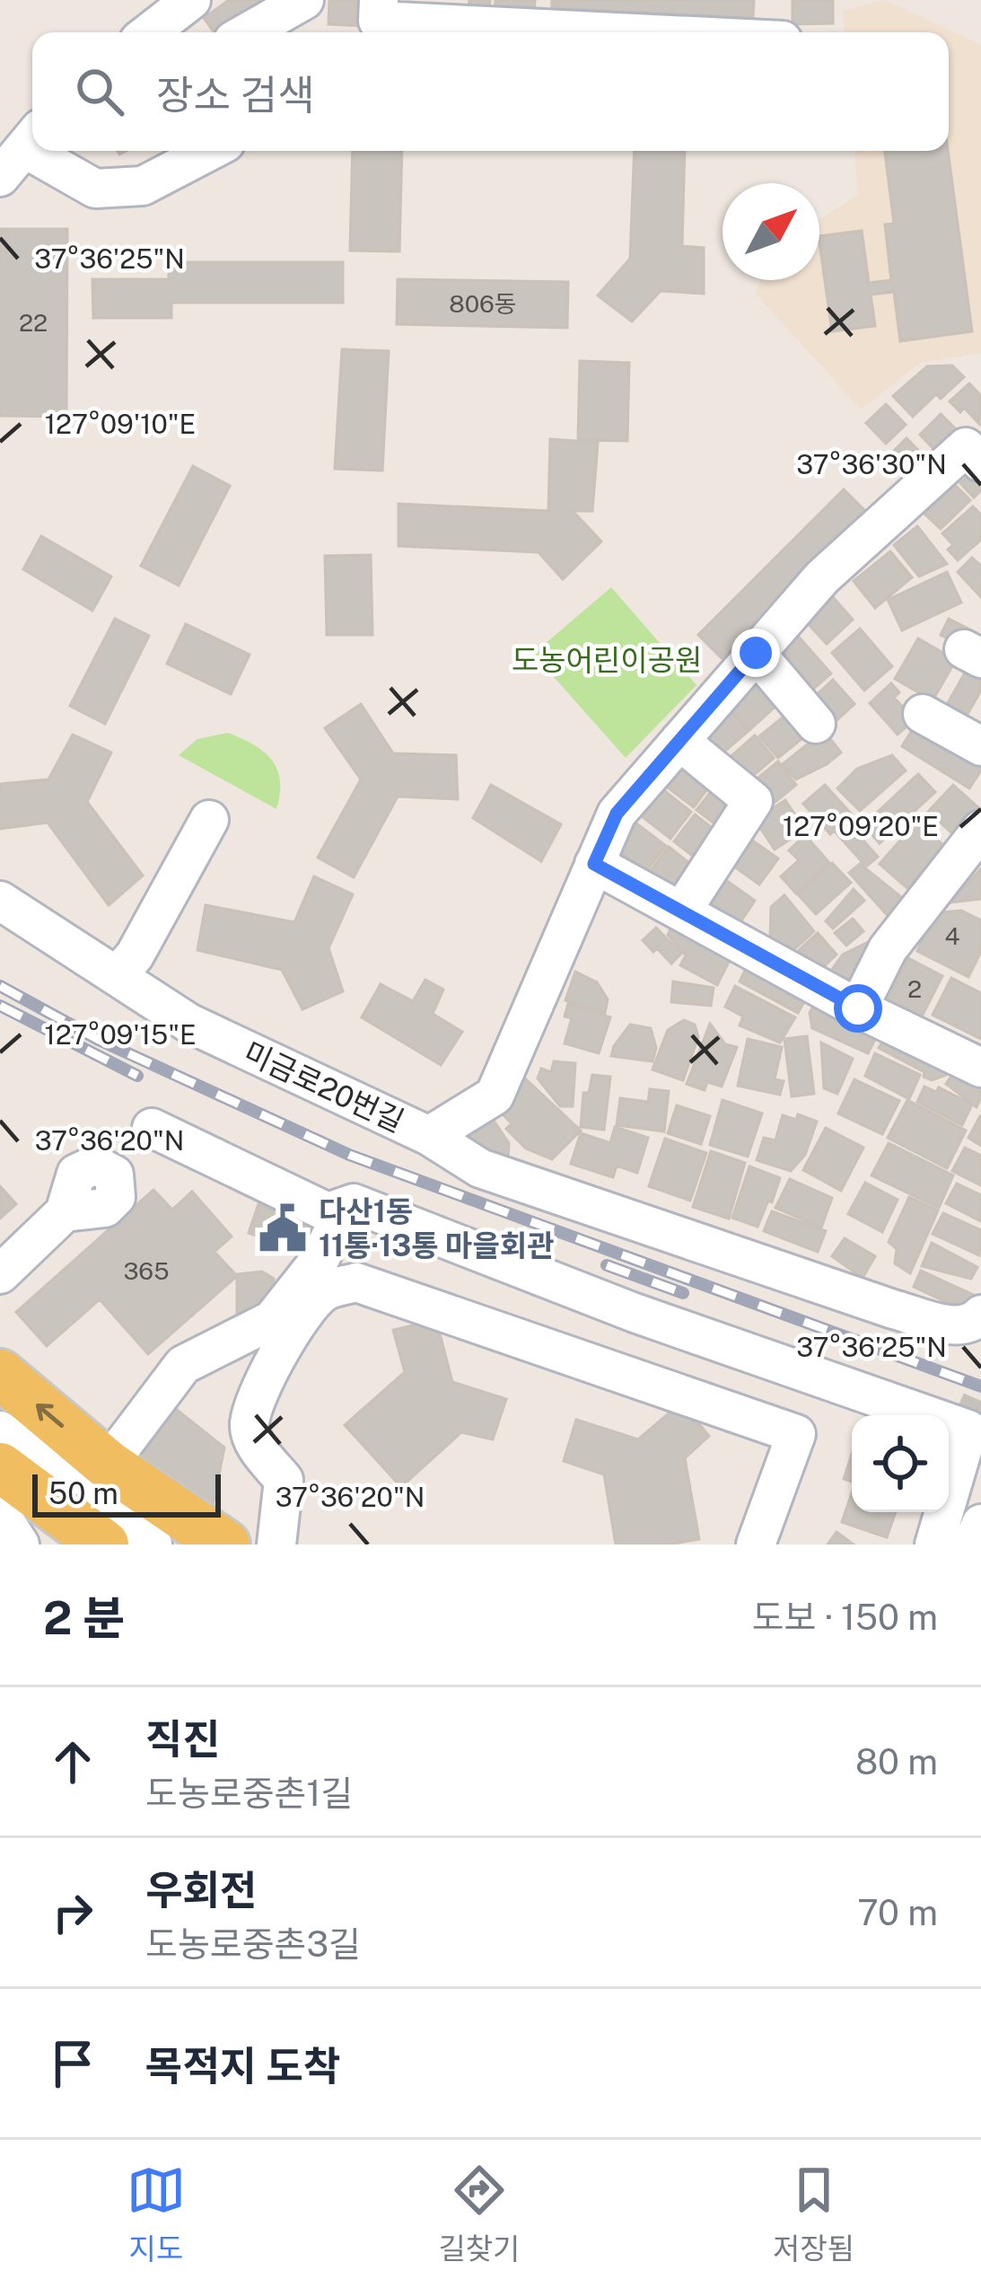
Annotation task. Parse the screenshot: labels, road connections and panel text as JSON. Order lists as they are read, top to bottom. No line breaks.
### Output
{"streets":{"street":["미금로20번길"]},"parks":["도농어린이공원"],"places":{"public building":["다산1동 11통·13통 마을회관"]},"house_numbers":["806동","22","4","2","365"],"scale_bar":"50 m","north":"top right","page":{"search":"장소 검색","scale":"50 m","heading":["2 분","도보 · 150 m"],"list":[["직진","도농로중촌1길","80 m"],["우회전","도농로중촌3길","70 m"],"목적지 도착"],"nav":["지도","길찾기","저장됨"]},"coordinates":["37°36'25\"N","127°09'10\"E","37°36'30\"N","127°09'20\"E","127°09'15\"E","37°36'20\"N"]}
